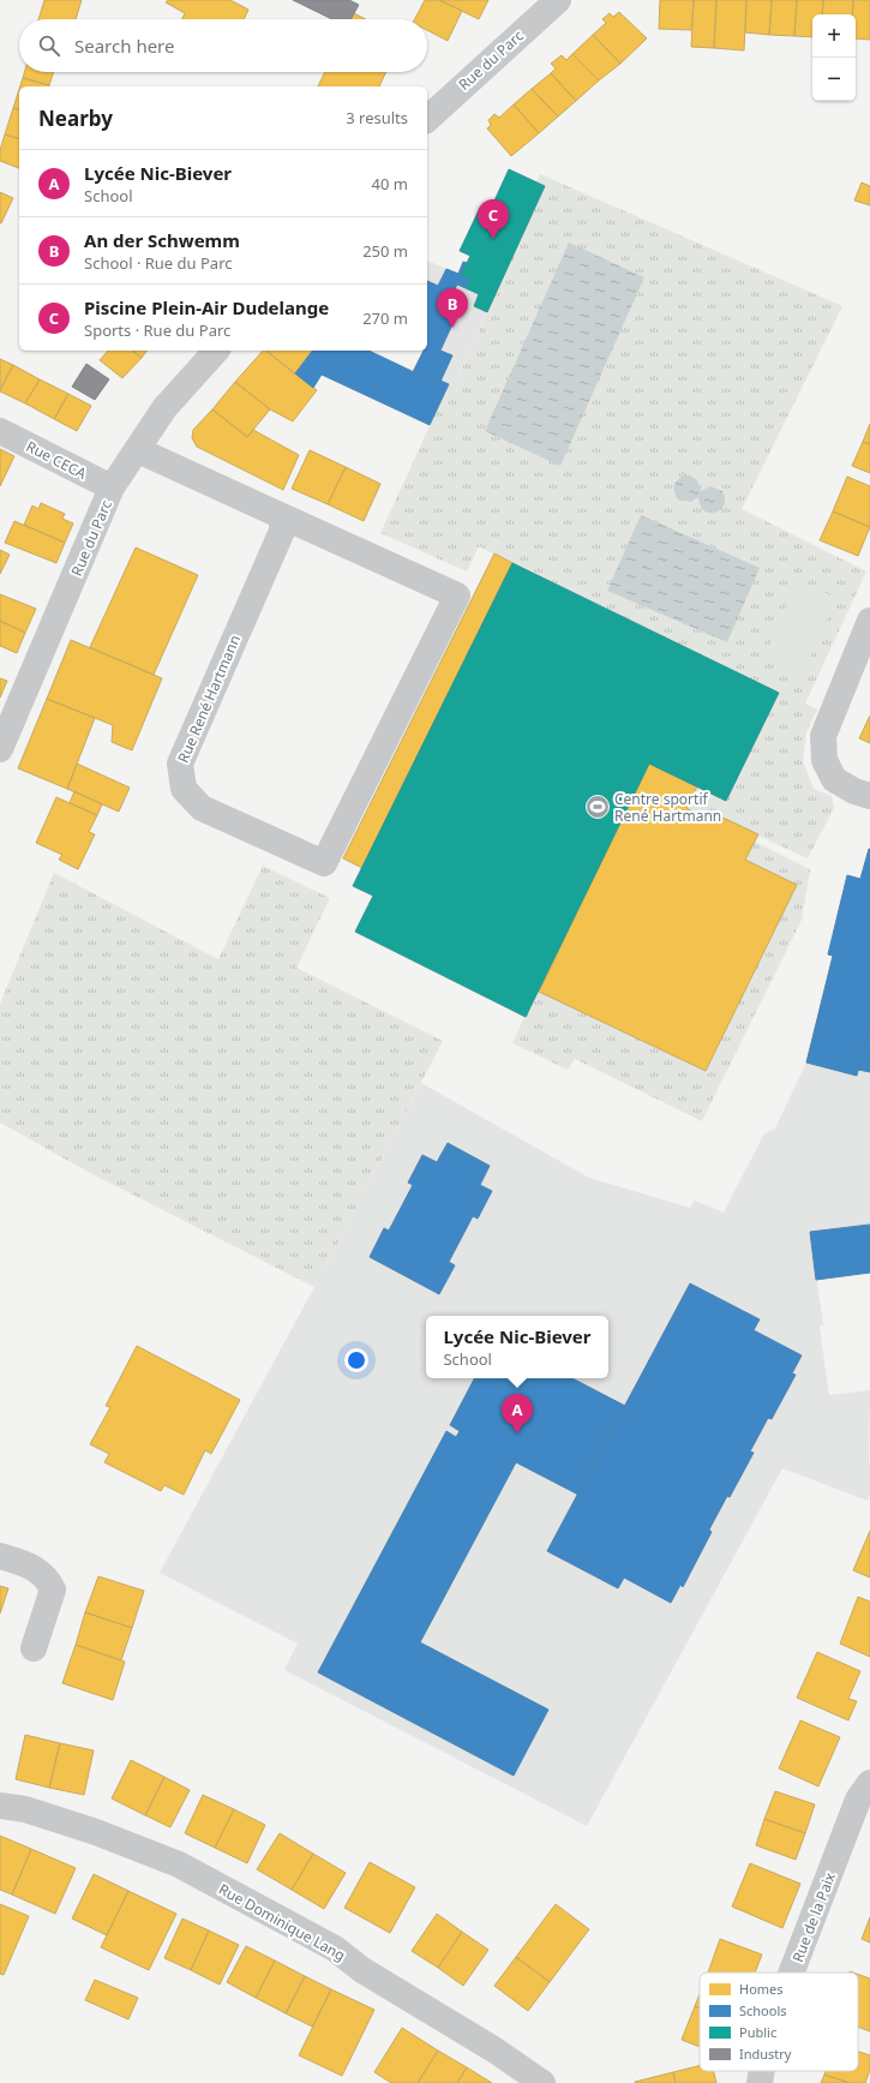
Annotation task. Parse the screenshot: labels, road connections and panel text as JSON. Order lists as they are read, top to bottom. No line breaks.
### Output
{"streets":{"street":["Rue du Parc","Rue CECA","Rue René Hartmann","Rue de la Paix","Rue Dominique Lang"]},"crossings":[["Rue du Parc","Rue CECA"]],"places":{"sports":["Centre sportif René Hartmann"]},"legend":["Homes","Schools","Public","Industry"],"page":{"map_buttons":["+","−"],"search":"Search here","heading":["Nearby","3 results"],"list":[{"mark":"A","name":"Lycée Nic-Biever","note":"School","value":"40 m"},{"mark":"B","name":"An der Schwemm","note":"School · Rue du Parc","value":"250 m"},{"mark":"C","name":"Piscine Plein-Air Dudelange","note":"Sports · Rue du Parc","value":"270 m"}],"pins":["C","B","A"],"popup":["Lycée Nic-Biever","School"]}}
